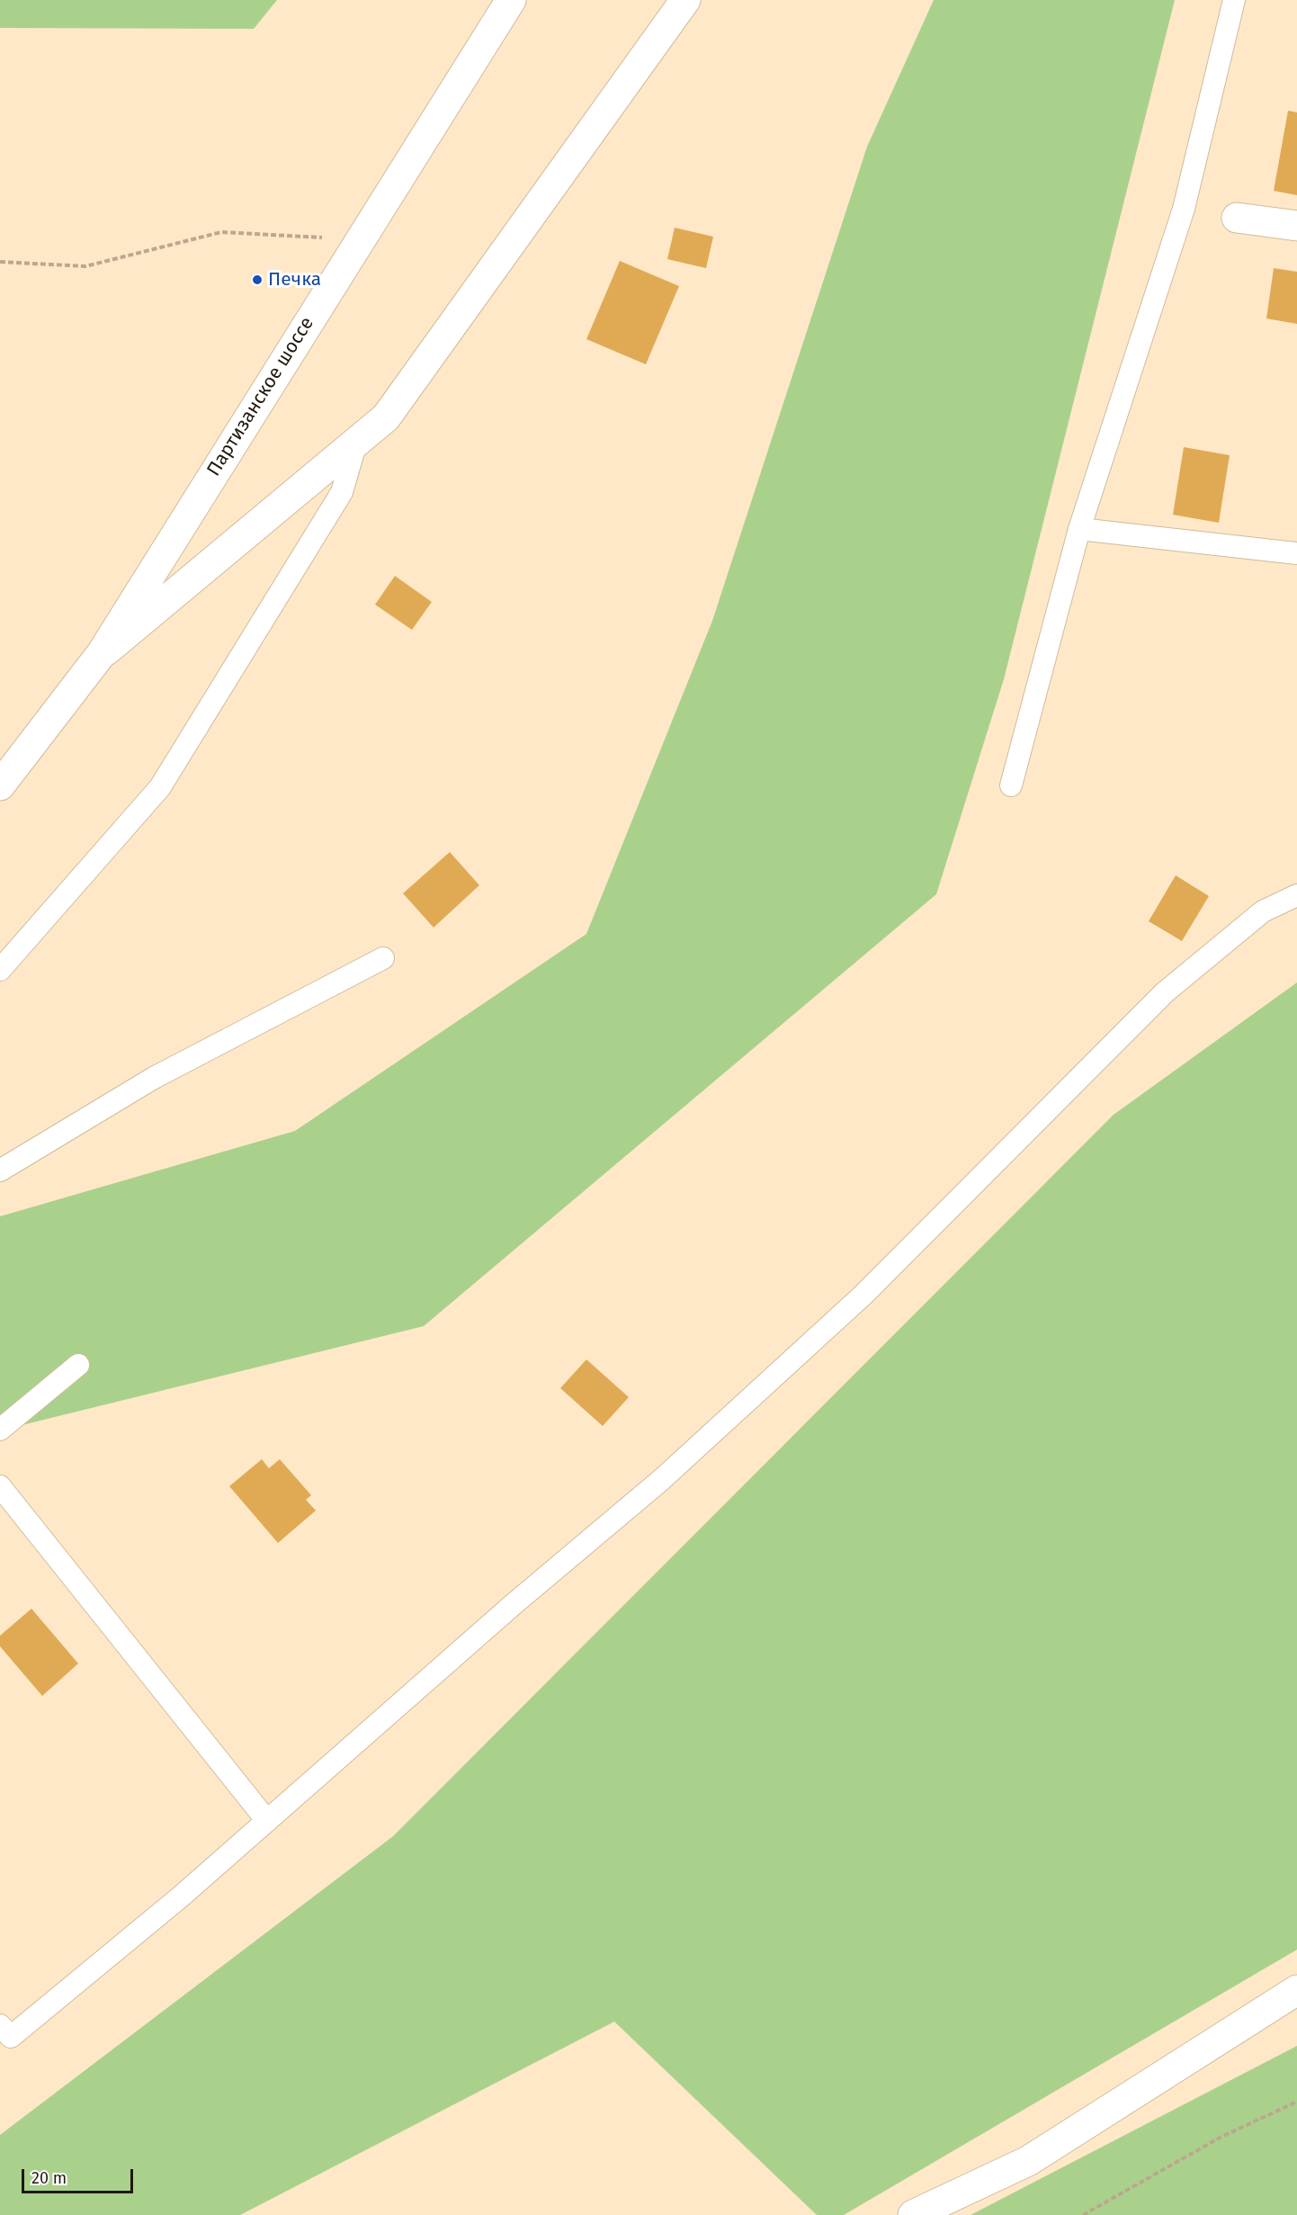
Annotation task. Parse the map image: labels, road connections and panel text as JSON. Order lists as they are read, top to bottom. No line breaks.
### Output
{"streets":{"street":["Партизанское шоссе"]},"places":["Печка"],"scale_bar":"20 m"}
